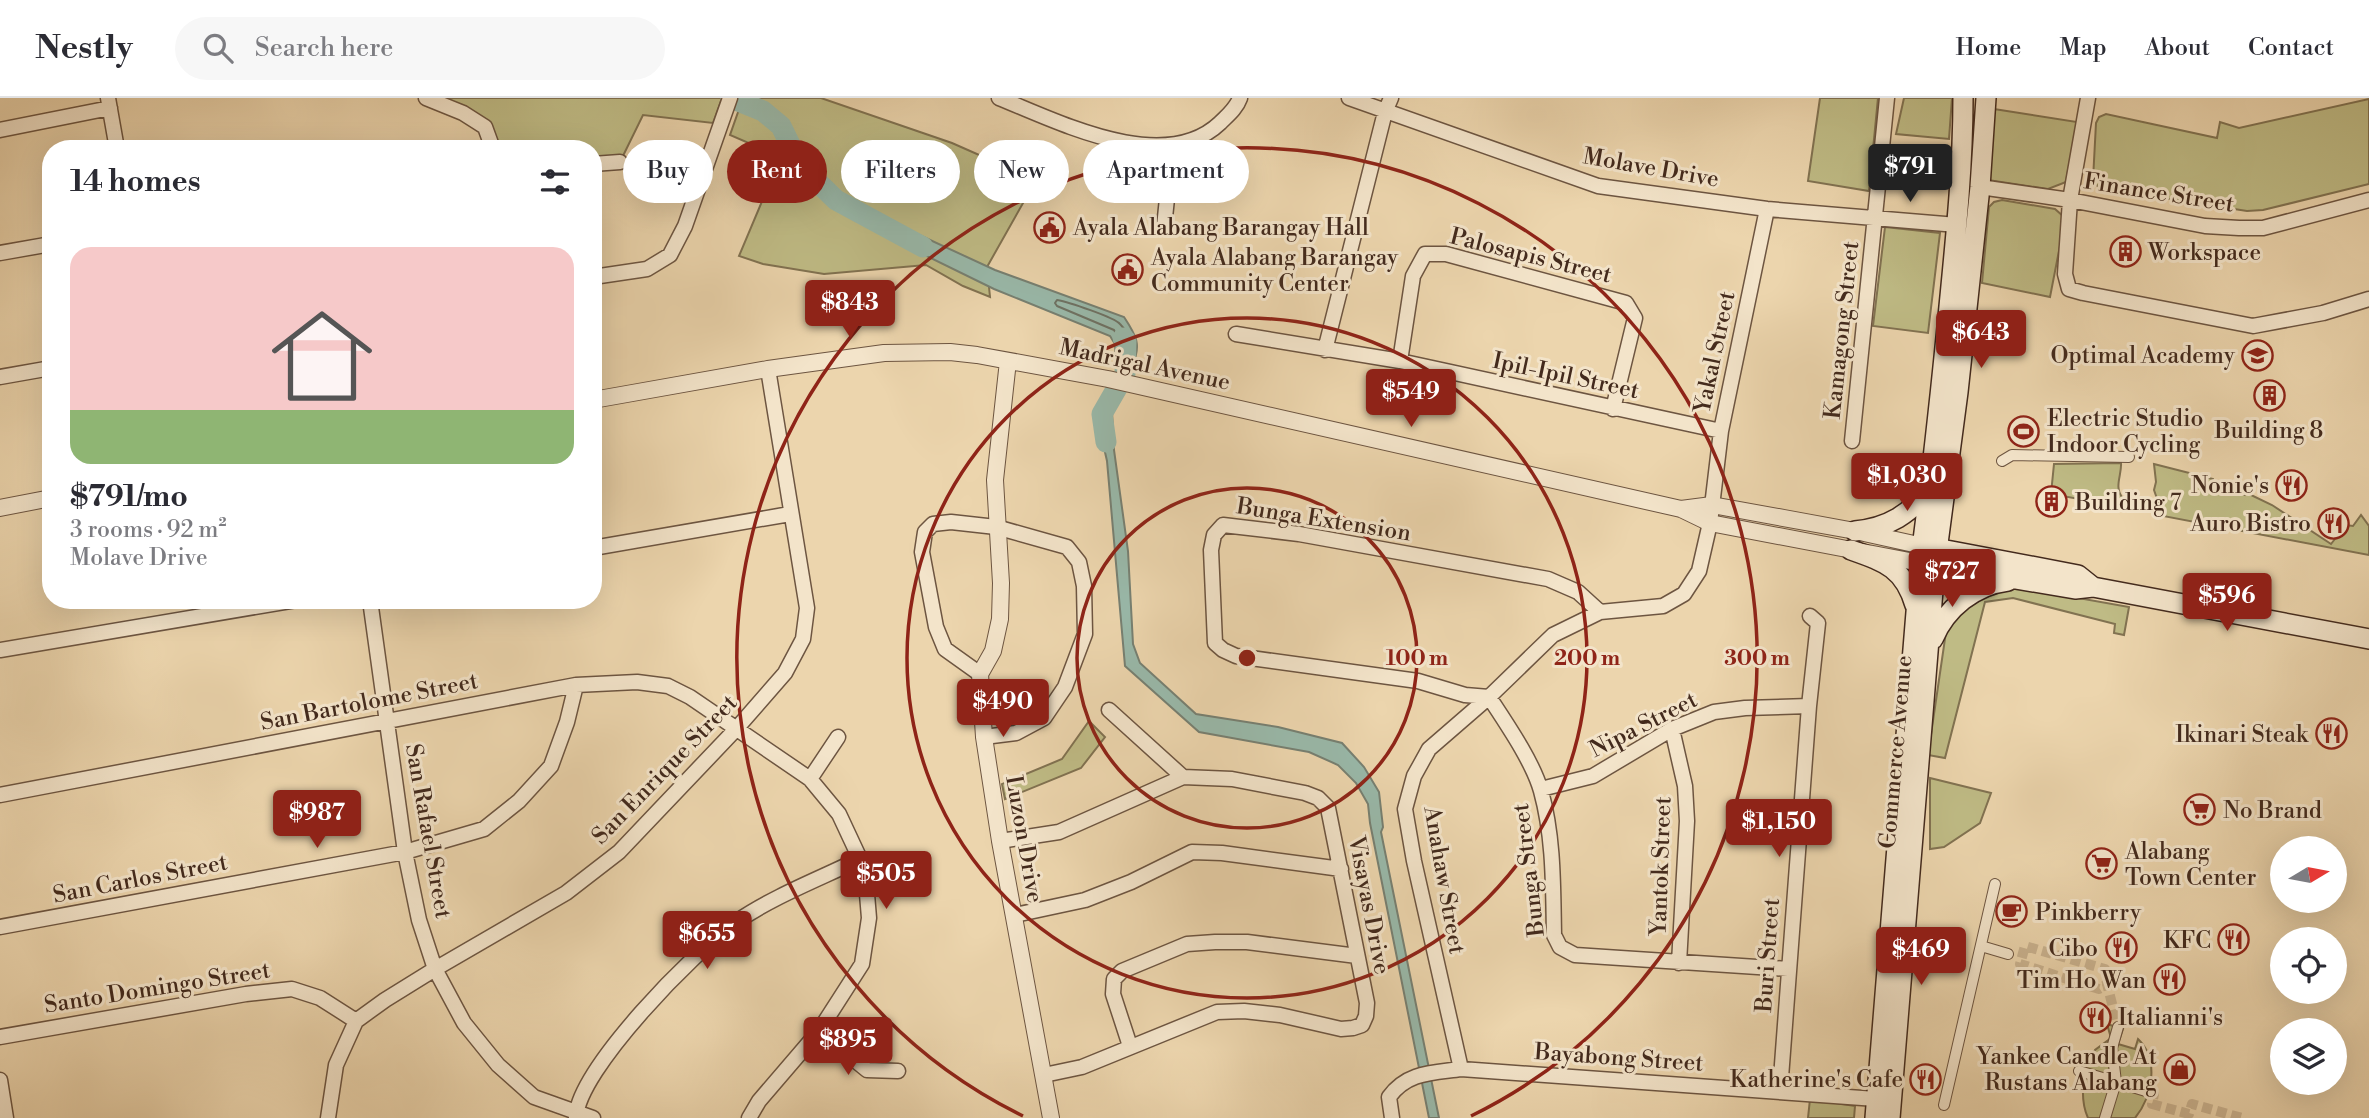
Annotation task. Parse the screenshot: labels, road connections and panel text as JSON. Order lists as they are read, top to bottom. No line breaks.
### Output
{"streets":{"main road":["Madrigal Avenue","Commerce Avenue"],"street":["Molave Drive","Finance Street","Palosapis Street","Kamagong Street","Yakal Street","Ipil-Ipil Street","Bunga Extension","San Bartolome Street","Nipa Street","San Enrique Street","San Rafael Street","Luzon Drive","Yantok Street","Bunga Street","San Carlos Street","Anahaw Street","Visayas Drive","Buri Street","Santo Domingo Street","Bayabong Street"]},"crossings":[["Molave Drive","Kamagong Street"],["Molave Drive","Yakal Street"],["Molave Drive","Commerce Avenue"],["Finance Street","Commerce Avenue"],["Palosapis Street","Ipil-Ipil Street"],["Yakal Street","Madrigal Avenue"],["Yakal Street","Ipil-Ipil Street"],["Yakal Street","Anahaw Street"],["Madrigal Avenue","Commerce Avenue"],["Madrigal Avenue","San Enrique Street"],["Madrigal Avenue","Luzon Drive"],["Madrigal Avenue","Anahaw Street"],["Bunga Extension","Bunga Street"],["Bunga Extension","Anahaw Street"],["San Bartolome Street","San Enrique Street"],["San Bartolome Street","San Rafael Street"],["San Bartolome Street","San Carlos Street"],["Nipa Street","Yantok Street"],["Nipa Street","Bunga Street"],["Nipa Street","Buri Street"],["Commerce Avenue","Bayabong Street"],["San Enrique Street","San Rafael Street"],["San Enrique Street","Santo Domingo Street"],["San Rafael Street","San Carlos Street"],["Luzon Drive","Visayas Drive"],["Yantok Street","Bunga Street"],["Bunga Street","Anahaw Street"],["Bunga Street","Buri Street"],["Anahaw Street","Bayabong Street"],["Buri Street","Bayabong Street"]],"places":{"public building":["Ayala Alabang Barangay Hall","Ayala Alabang Barangay Community Center"],"building":["Workspace","Building 8","Building 7"],"school or university":["Optimal Academy"],"sports":["Electric Studio Indoor Cycling"],"restaurant":["Nonie's","Auro Bistro","Ikinari Steak","KFC","Cibo","Tim Ho Wan","Italianni's","Katherine's Cafe"],"supermarket":["No Brand","Alabang Town Center"],"cafe":["Pinkberry"],"shop":["Yankee Candle At Rustans Alabang"]},"north":"right","page":{"header":"Nestly","search":"Search here","nav":["Home","Map","About","Contact"],"chip":["Buy","Rent","Filters","New","Apartment"],"heading":"14 homes","price":["$791","$843","$643","$549","$1,030","$727","$596","$490","$987","$1,150","$505","$655","$469","$895"],"list":[{"name":"$791/mo","note":"3 rooms · 92 m² · Molave Drive"}]},"rings":["100 m","200 m","300 m"]}
